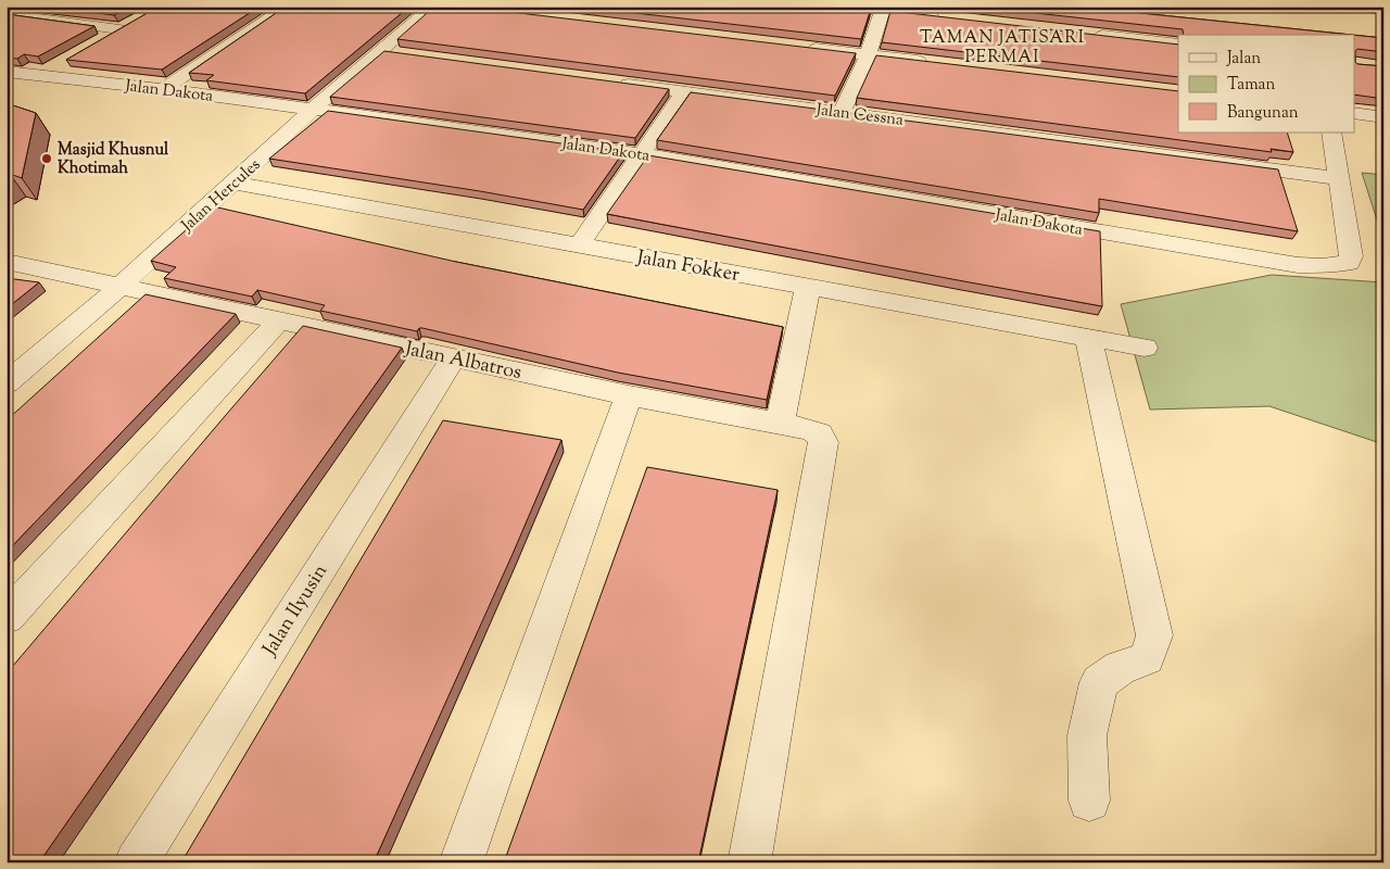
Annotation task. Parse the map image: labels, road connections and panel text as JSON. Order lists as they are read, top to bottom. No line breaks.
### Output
{"streets":{"street":["Jalan Dakota","Jalan Cessna","Jalan Hercules","Jalan Fokker","Jalan Albatros","Jalan Ilyusin"]},"crossings":[["Jalan Dakota","Jalan Cessna"],["Jalan Dakota","Jalan Hercules"],["Jalan Hercules","Jalan Fokker"],["Jalan Hercules","Jalan Albatros"],["Jalan Albatros","Jalan Ilyusin"]],"districts":["TAMAN JATISARI PERMAI"],"places":["Masjid Khusnul Khotimah"],"legend":["Jalan","Taman","Bangunan"]}
